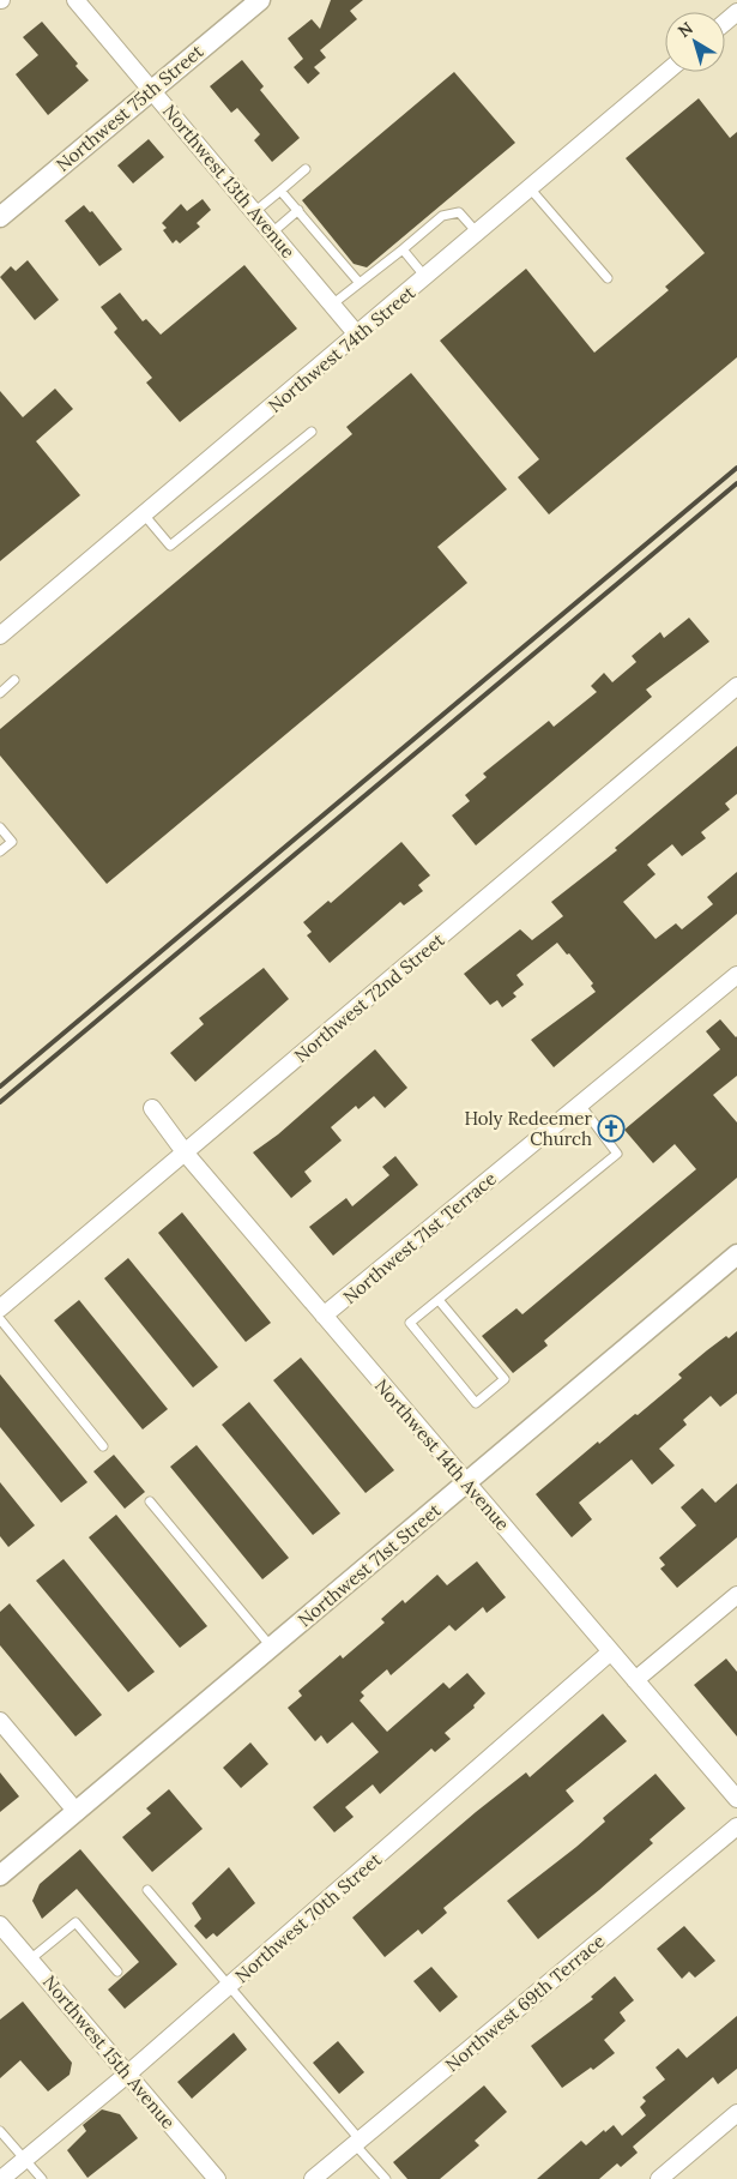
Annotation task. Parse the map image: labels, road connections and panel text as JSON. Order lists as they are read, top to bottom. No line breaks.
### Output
{"streets":{"street":["Northwest 75th Street","Northwest 13th Avenue","Northwest 74th Street","Northwest 72nd Street","Northwest 71st Terrace","Northwest 14th Avenue","Northwest 71st Street","Northwest 70th Street","Northwest 69th Terrace","Northwest 15th Avenue"]},"crossings":[["Northwest 75th Street","Northwest 13th Avenue"],["Northwest 13th Avenue","Northwest 74th Street"],["Northwest 72nd Street","Northwest 14th Avenue"],["Northwest 71st Terrace","Northwest 14th Avenue"],["Northwest 14th Avenue","Northwest 71st Street"],["Northwest 14th Avenue","Northwest 70th Street"],["Northwest 70th Street","Northwest 15th Avenue"]],"places":{"church":["Holy Redeemer Church"]},"north":"top left"}
